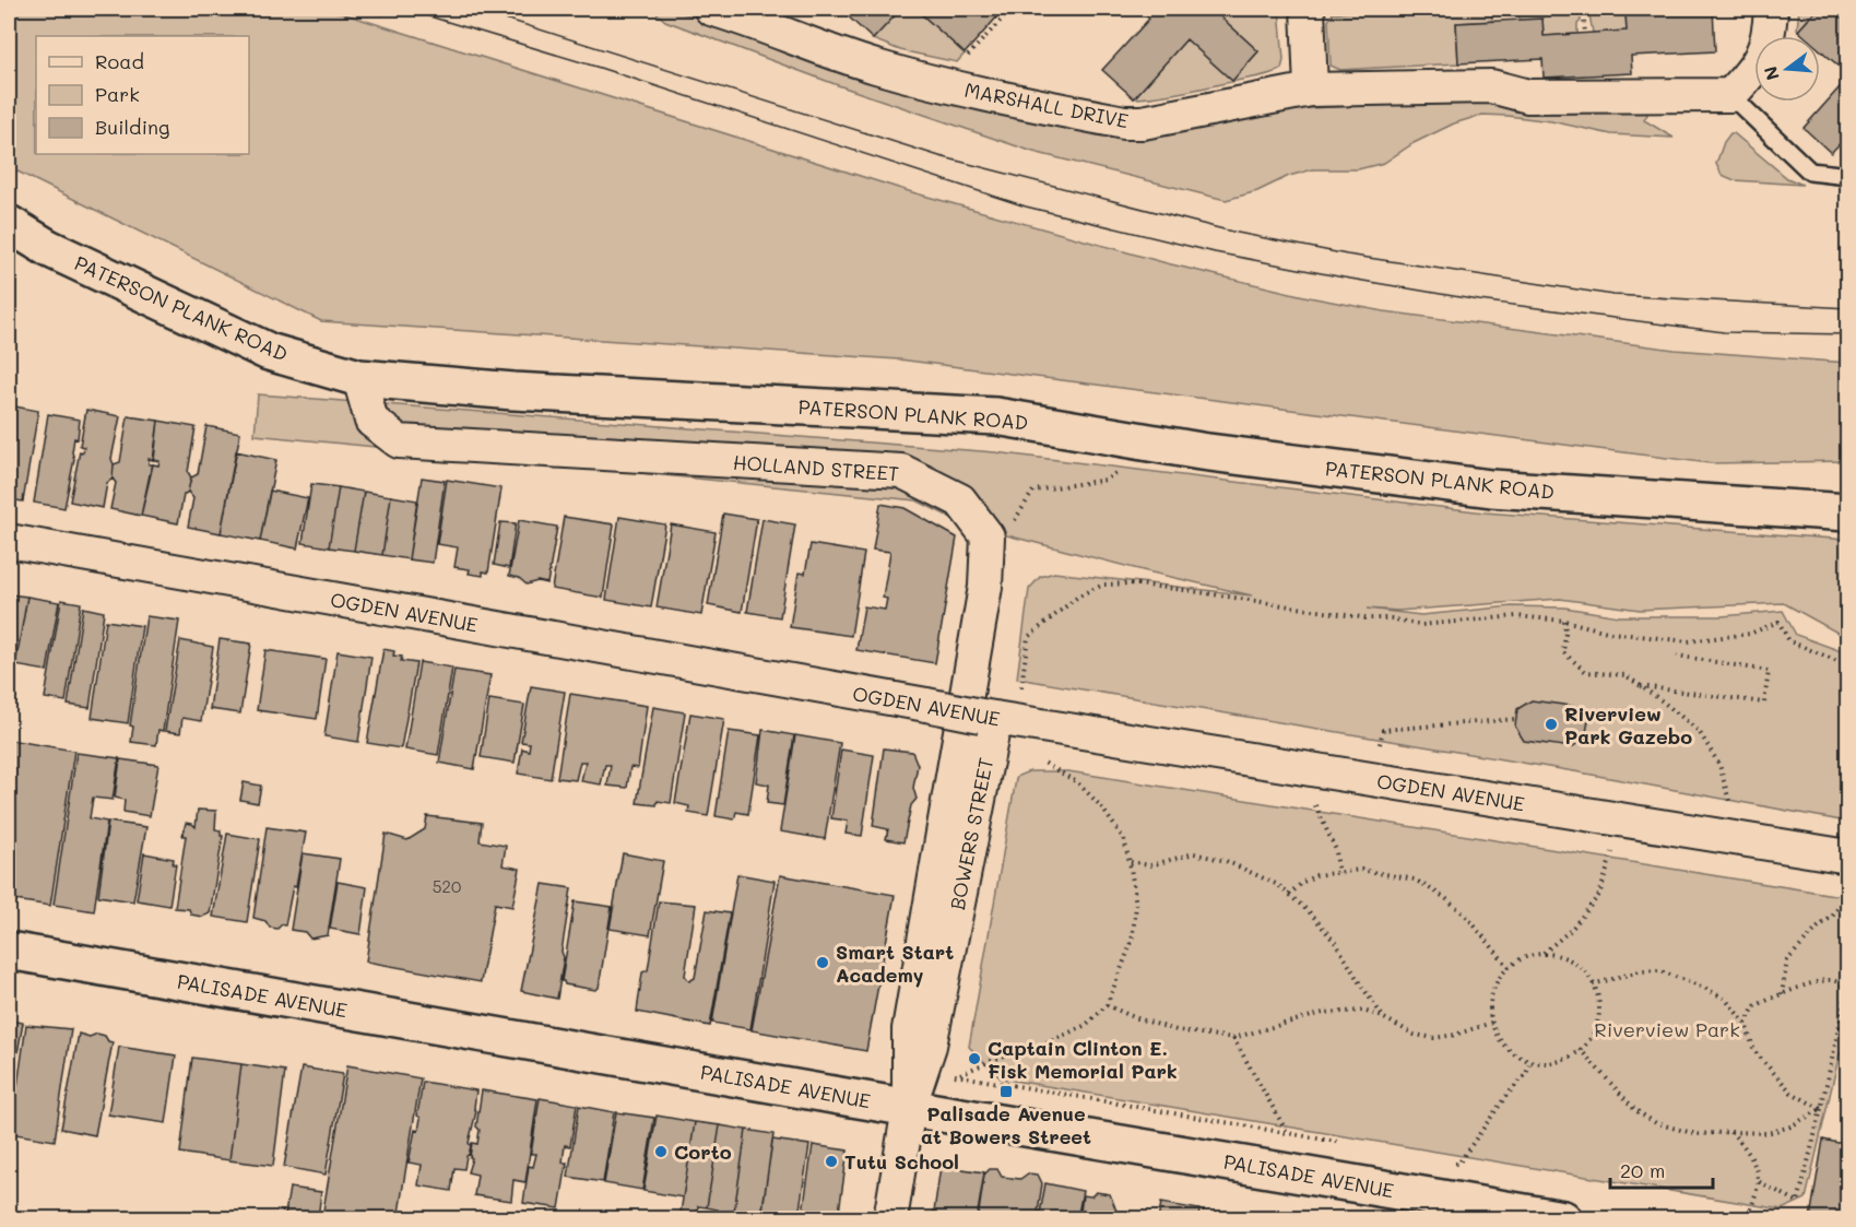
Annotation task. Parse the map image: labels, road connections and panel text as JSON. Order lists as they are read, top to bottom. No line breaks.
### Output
{"streets":{"main road":["PATERSON PLANK ROAD","PALISADE AVENUE"],"street":["MARSHALL DRIVE","HOLLAND STREET","OGDEN AVENUE","BOWERS STREET"]},"crossings":[["PATERSON PLANK ROAD","HOLLAND STREET"],["HOLLAND STREET","BOWERS STREET"],["HOLLAND STREET","PALISADE AVENUE"],["OGDEN AVENUE","BOWERS STREET"],["BOWERS STREET","PALISADE AVENUE"]],"parks":["Riverview Park"],"places":{"other":["Riverview Park Gazebo","Smart Start Academy","Captain Clinton E. Fisk Memorial Park","Corto","Tutu School"],"transit":["Palisade Avenue at Bowers Street"]},"house_numbers":["520"],"legend":["Road","Park","Building"],"scale_bar":"20 m","north":"left"}
